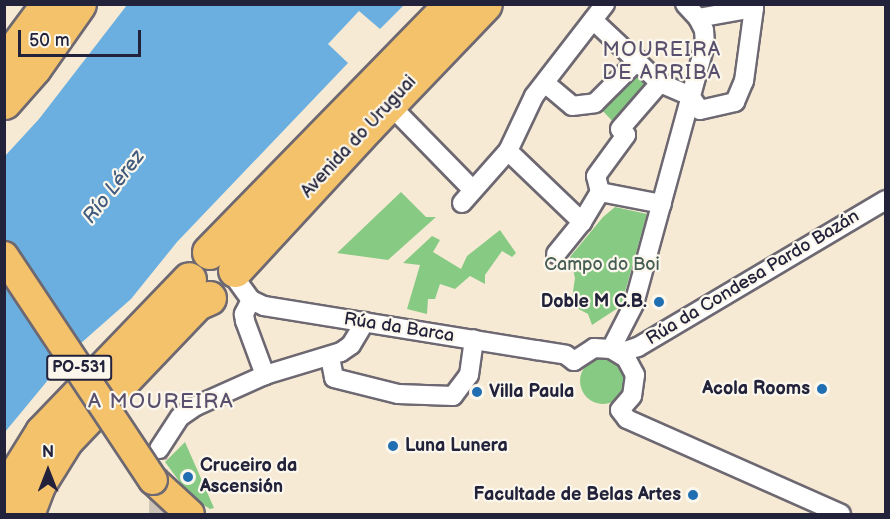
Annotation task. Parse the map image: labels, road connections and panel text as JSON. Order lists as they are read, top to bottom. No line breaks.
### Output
{"streets":{"highway":["Avenida do Uruguai"],"main road":["PO-531"],"street":["Rúa da Condesa Pardo Bazán","Rúa da Barca"]},"crossings":[["Avenida do Uruguai","Rúa da Barca"],["Rúa da Condesa Pardo Bazán","Rúa da Barca"]],"districts":["MOUREIRA DE ARRIBA","A MOUREIRA"],"water":["Río Lérez"],"parks":["Campo do Boi"],"places":["Doble M C.B.","Acola Rooms","Villa Paula","Luna Lunera","Cruceiro da Ascensión","Facultade de Belas Artes"],"scale_bar":"50 m","north":"top"}
